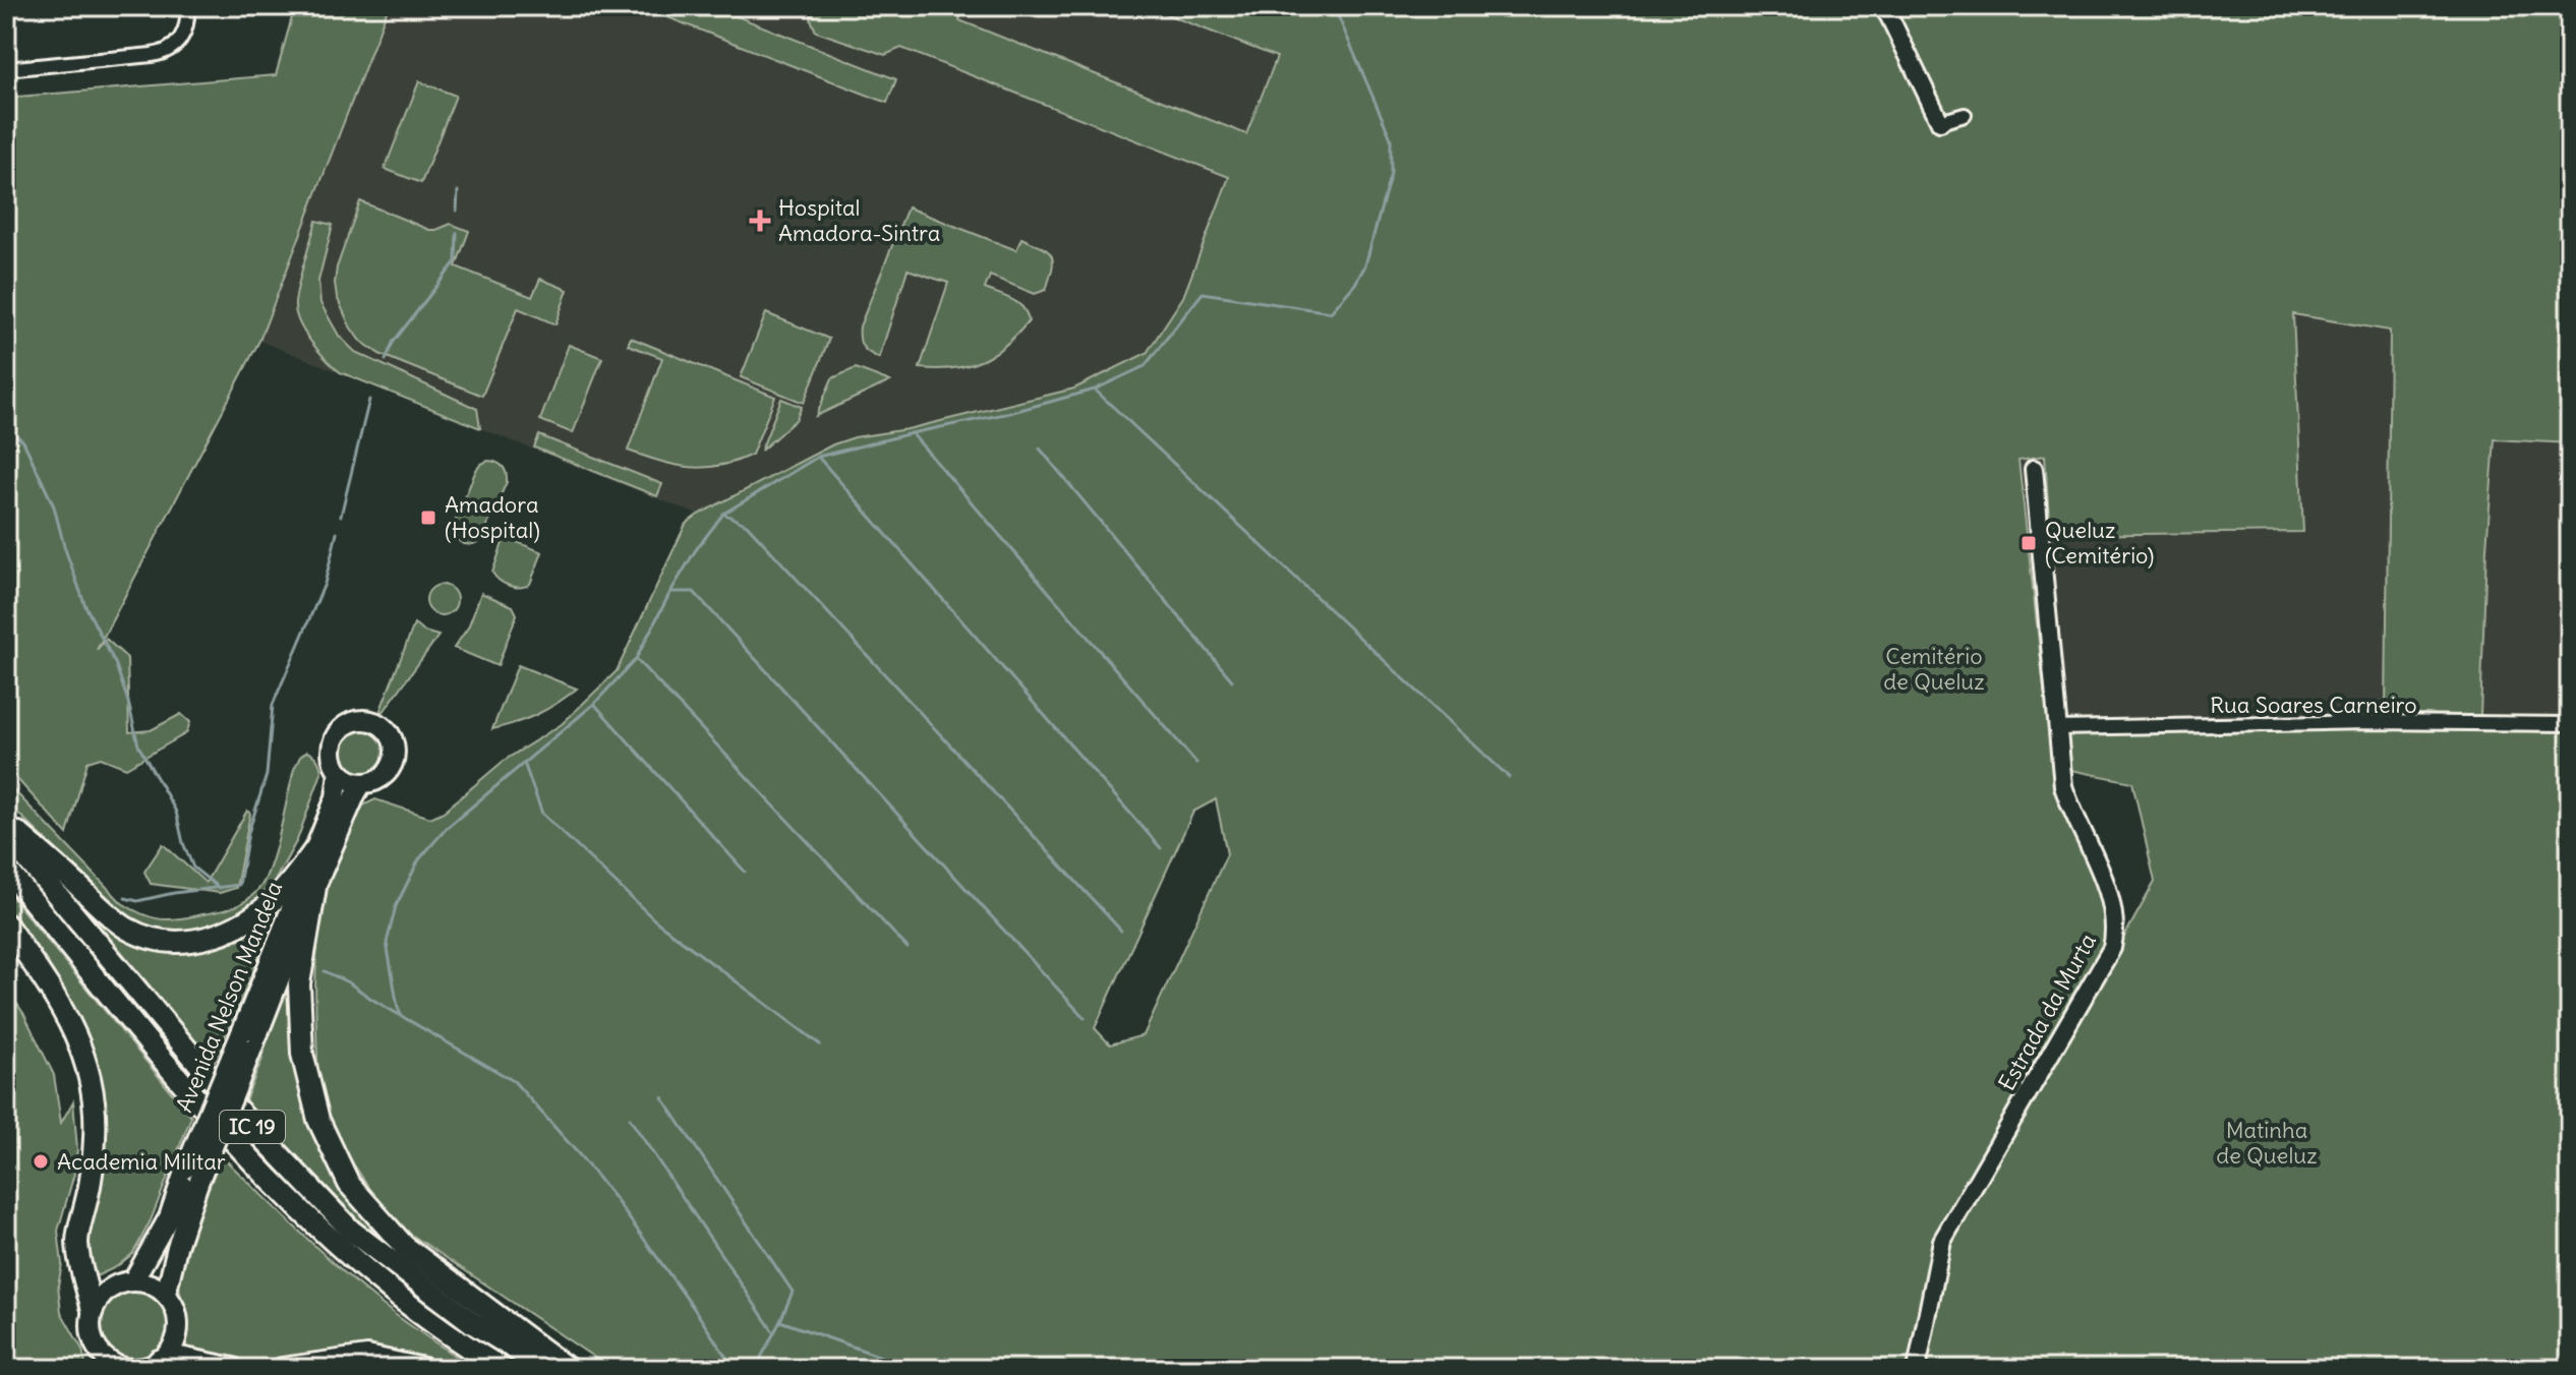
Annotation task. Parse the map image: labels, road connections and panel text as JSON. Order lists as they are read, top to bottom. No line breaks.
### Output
{"streets":{"highway":["IC 19"],"main road":["Avenida Nelson Mandela"],"street":["Rua Soares Carneiro","Estrada da Murta"]},"crossings":[["Rua Soares Carneiro","Estrada da Murta"]],"parks":["Cemitério de Queluz","Matinha de Queluz"],"places":{"health":["Hospital Amadora-Sintra"],"transit":["Amadora (Hospital)","Queluz (Cemitério)"],"other":["Academia Militar"]}}
